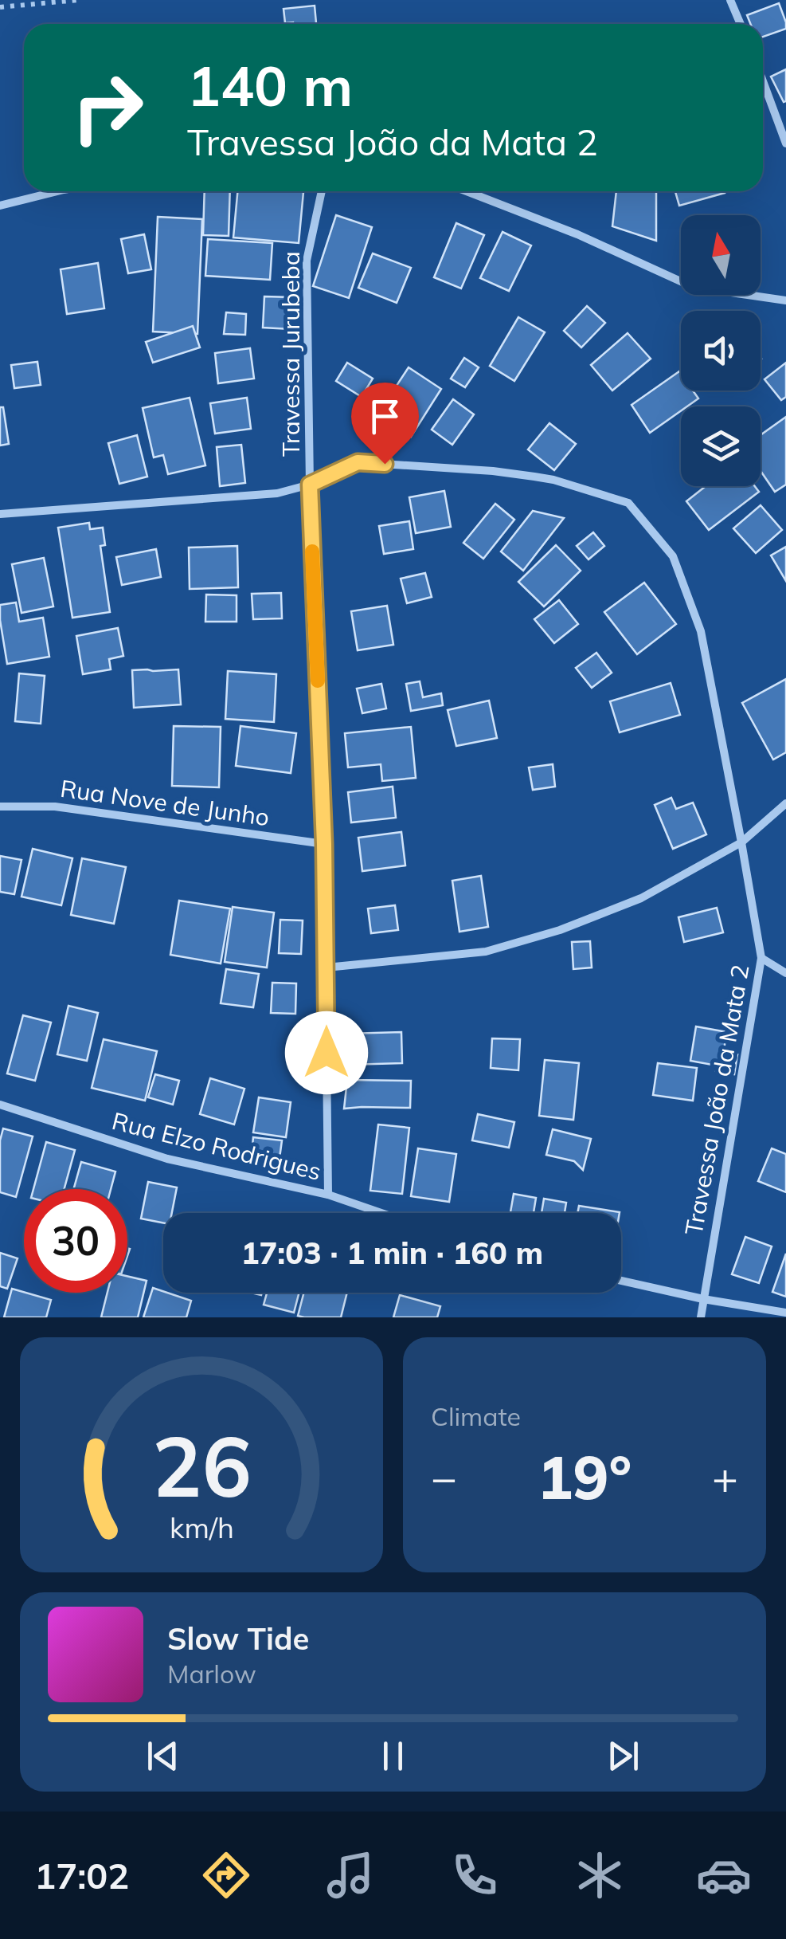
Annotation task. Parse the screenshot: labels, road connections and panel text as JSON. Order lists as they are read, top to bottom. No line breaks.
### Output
{"streets":{"street":["Travessa Jurubeba","Rua Nove de Junho","Travessa João da Mata 2","Rua Elzo Rodrigues"]},"crossings":[["Travessa Jurubeba","Rua Nove de Junho"],["Travessa Jurubeba","Travessa João da Mata 2"],["Travessa Jurubeba","Rua Elzo Rodrigues"]],"north":"top","page":{"turn":["140 m","Travessa João da Mata 2"],"limit":"30","trip":"17:03 · 1 min · 160 m","tile":"Climate","heat":["−","19°","+"],"song":["Slow Tide","Marlow"],"tabs":"17:02","gauge":["26","km/h"]}}
